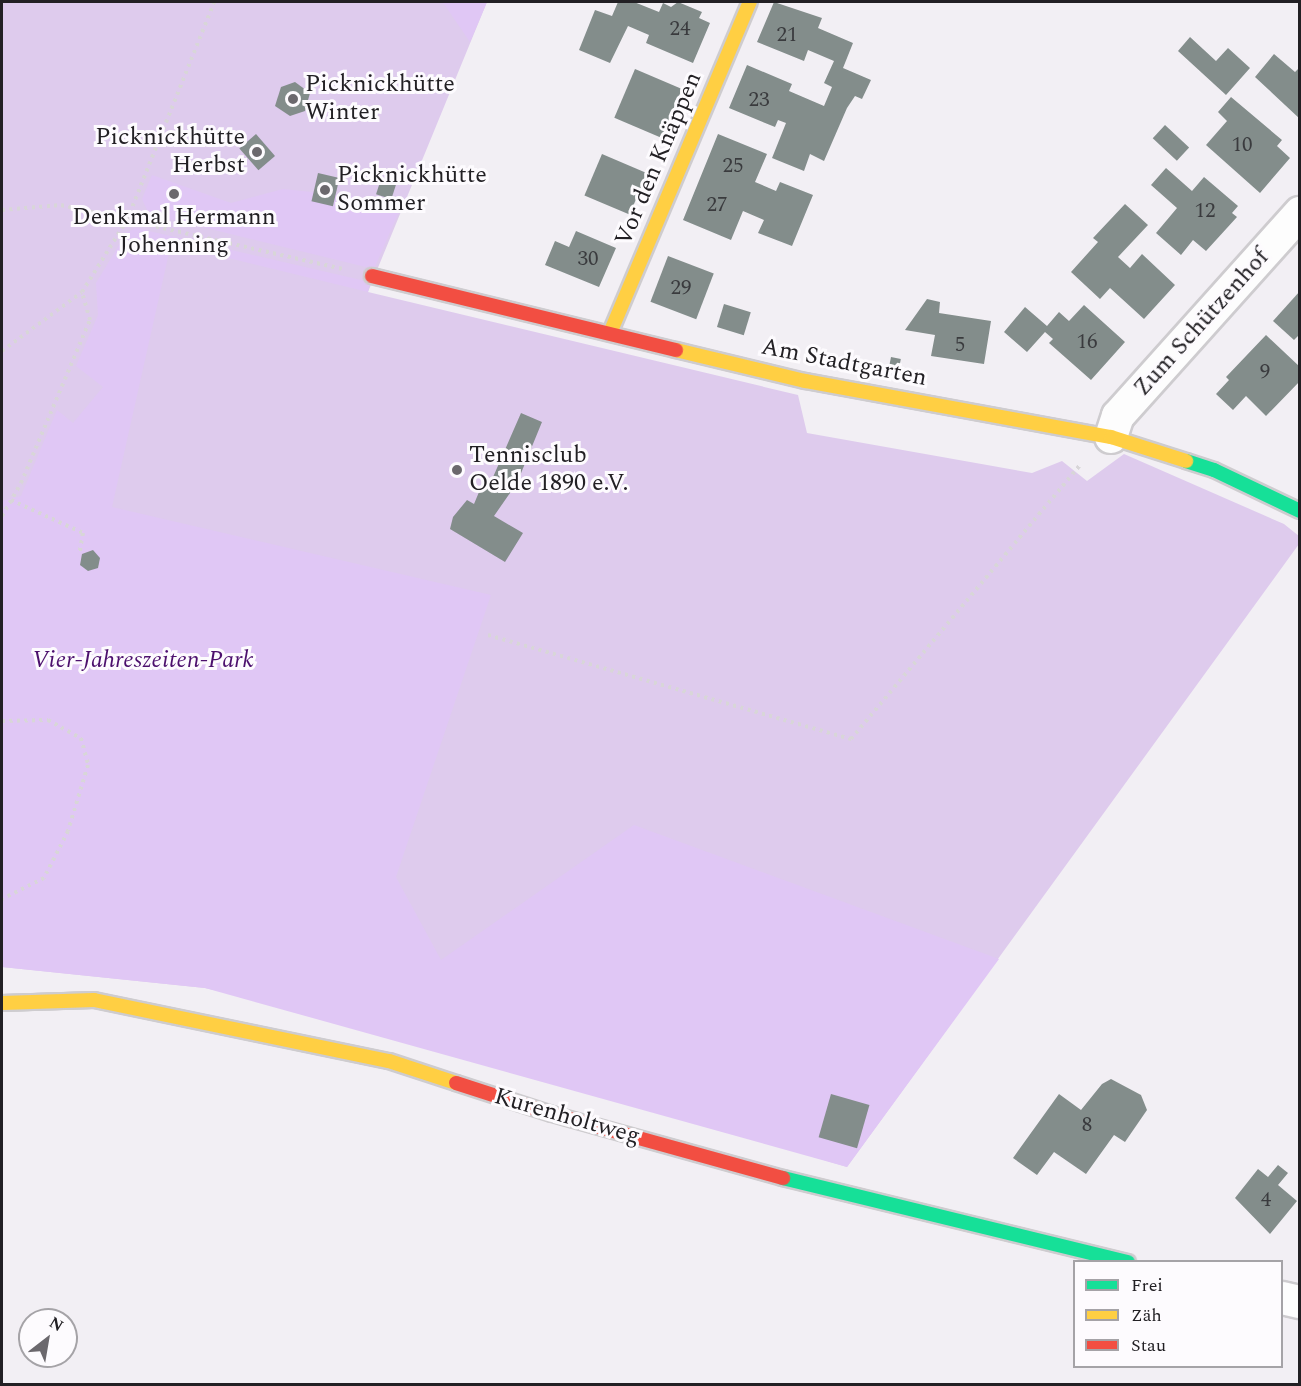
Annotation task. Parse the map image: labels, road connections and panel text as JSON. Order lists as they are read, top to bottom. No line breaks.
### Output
{"streets":{"street":["Vor den Knäppen","Zum Schützenhof","Am Stadtgarten","Kurenholtweg"]},"crossings":[["Vor den Knäppen","Am Stadtgarten"],["Zum Schützenhof","Am Stadtgarten"]],"parks":["Vier-Jahreszeiten-Park"],"places":["Picknickhütte Winter","Picknickhütte Herbst","Picknickhütte Sommer","Denkmal Hermann Johenning","Tennisclub Oelde 1890 e.V."],"house_numbers":["24","21","23","10","25","27","12","30","29","16","5","9","8","4"],"legend":["Frei","Zäh","Stau"],"north":"top right"}
